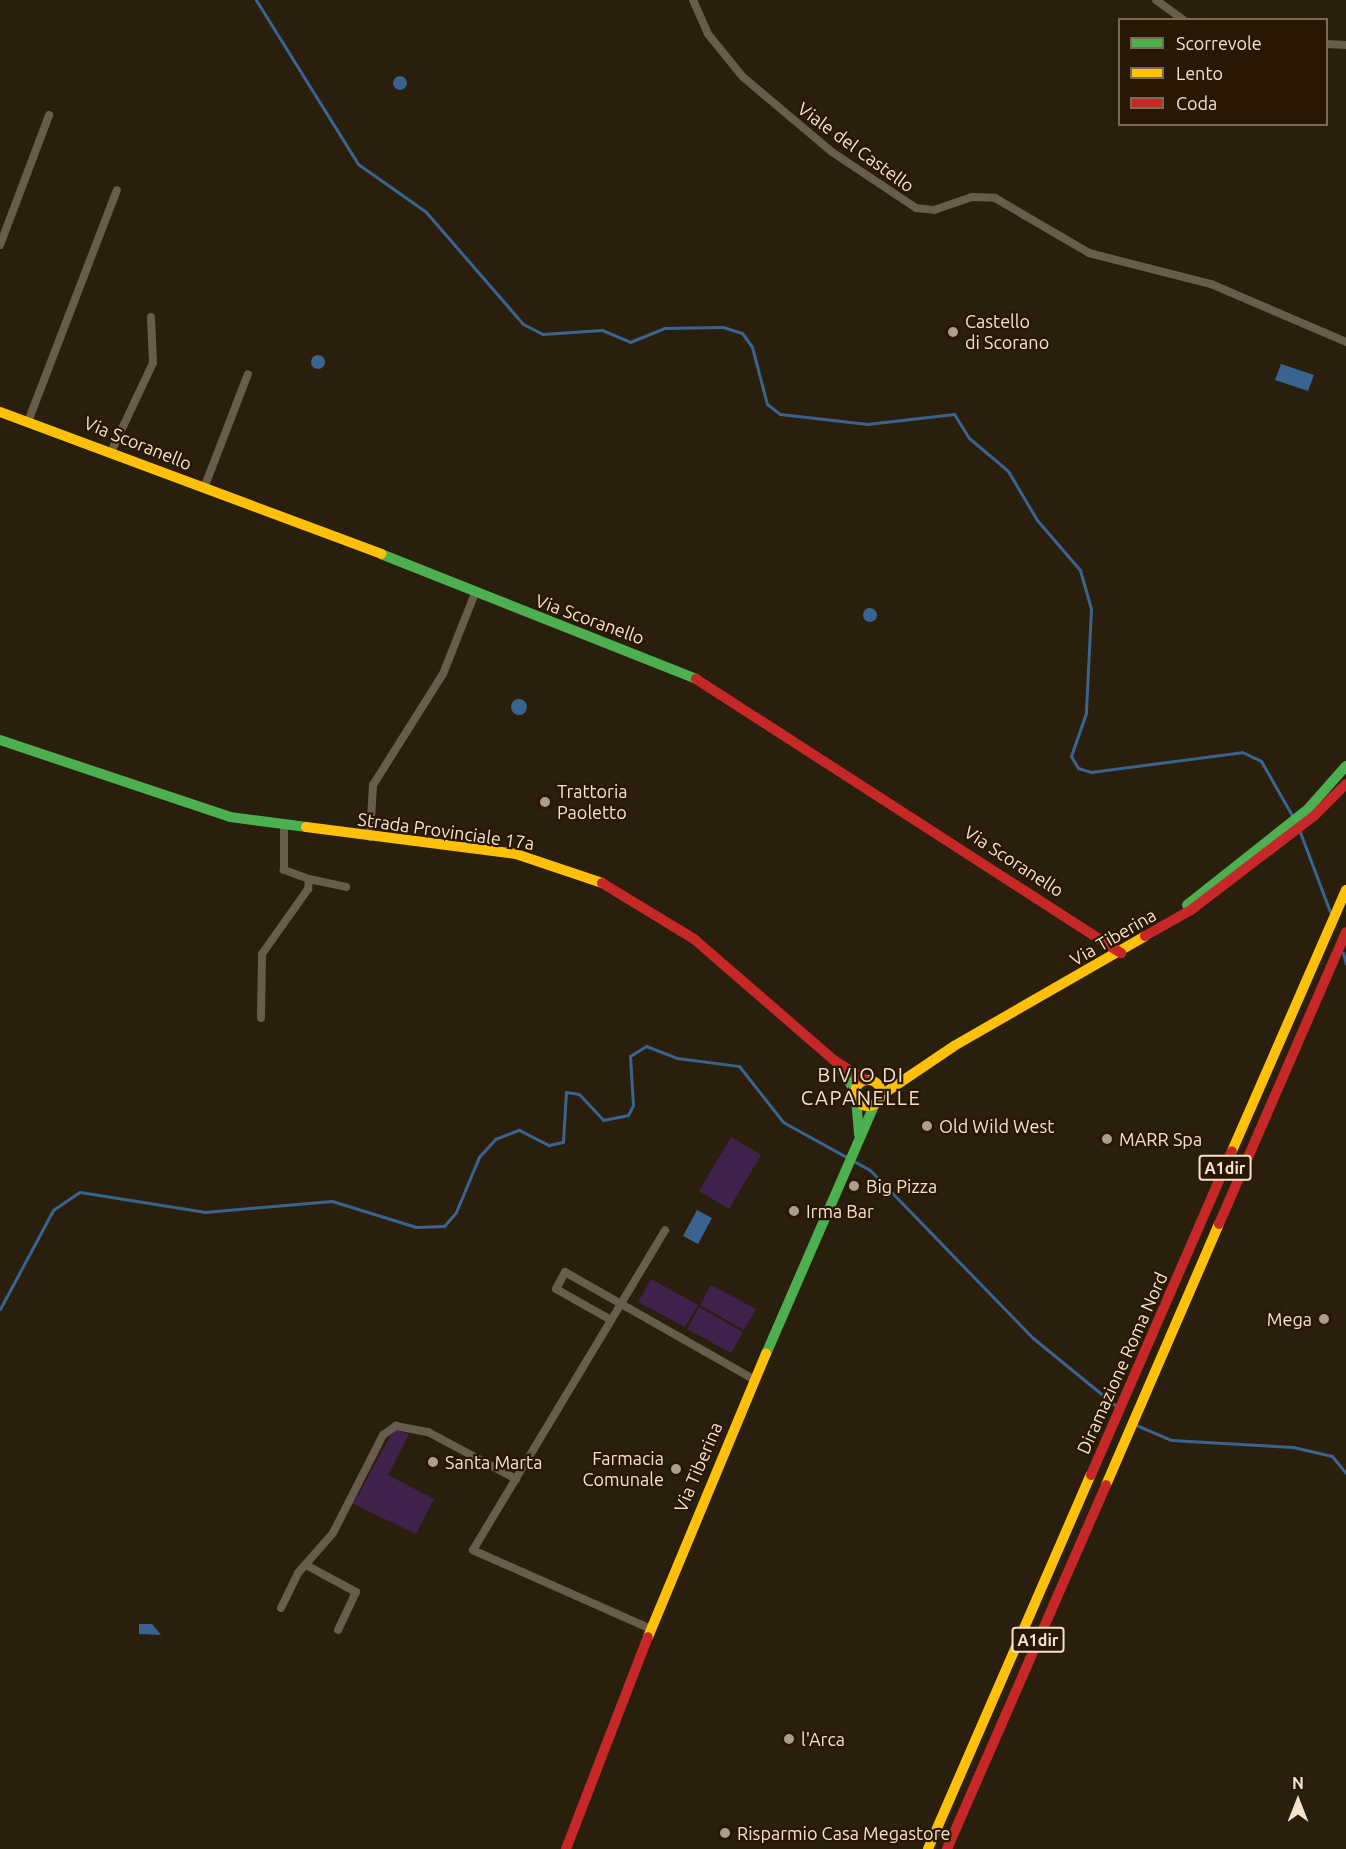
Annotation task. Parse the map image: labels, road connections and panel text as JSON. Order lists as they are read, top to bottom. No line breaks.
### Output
{"streets":{"main road":["Via Scoranello","Strada Provinciale 17a","Via Tiberina","A1dir","Diramazione Roma Nord"],"street":["Viale del Castello"]},"crossings":[["Via Scoranello","Via Tiberina"]],"districts":["BIVIO DI CAPANELLE"],"places":["Castello di Scorano","Trattoria Paoletto","Old Wild West","MARR Spa","Big Pizza","Irma Bar","Mega","Santa Marta","Farmacia Comunale","l'Arca","Risparmio Casa Megastore"],"legend":["Scorrevole","Lento","Coda"],"north":"top"}
